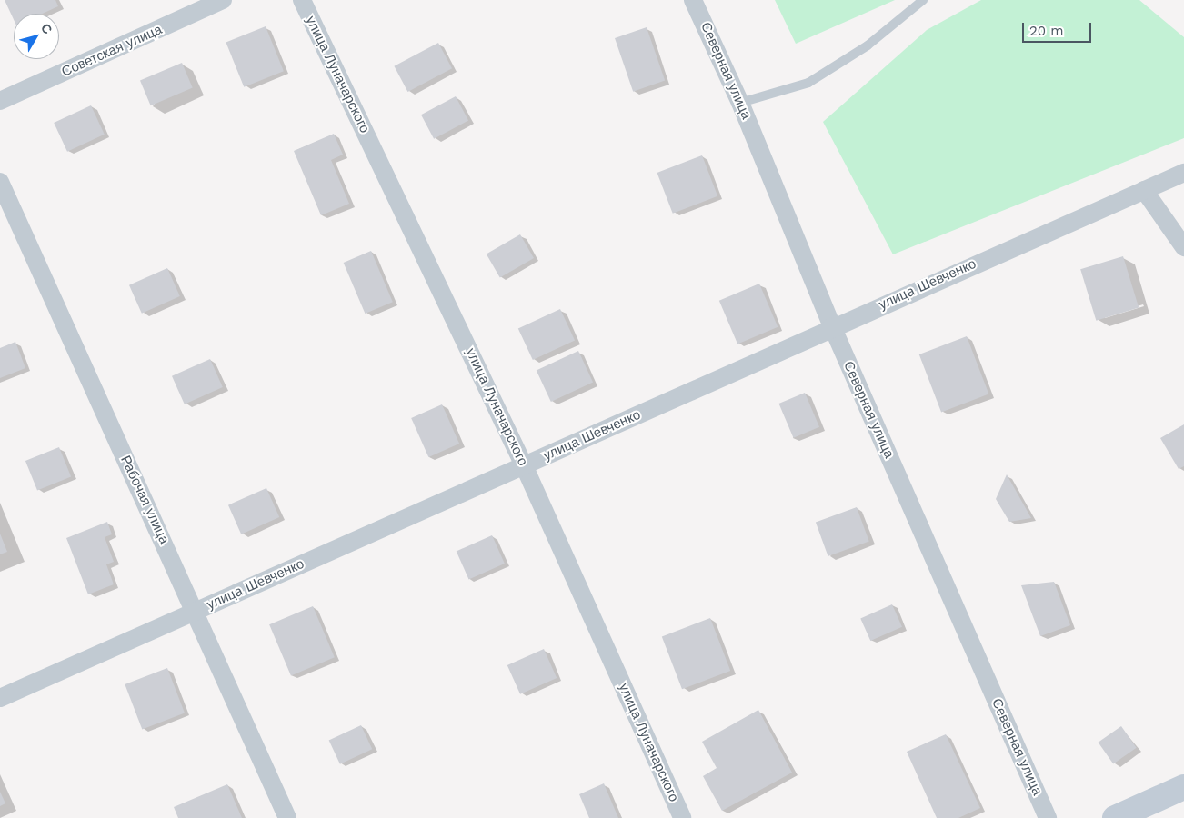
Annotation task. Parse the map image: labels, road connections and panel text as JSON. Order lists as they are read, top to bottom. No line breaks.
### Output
{"streets":{"street":["Советская улица","Северная улица","улица Луначарского","улица Шевченко","Рабочая улица"]},"crossings":[["Северная улица","улица Шевченко"],["улица Луначарского","улица Шевченко"],["улица Шевченко","Рабочая улица"]],"scale_bar":"20 m","north":"top right"}
